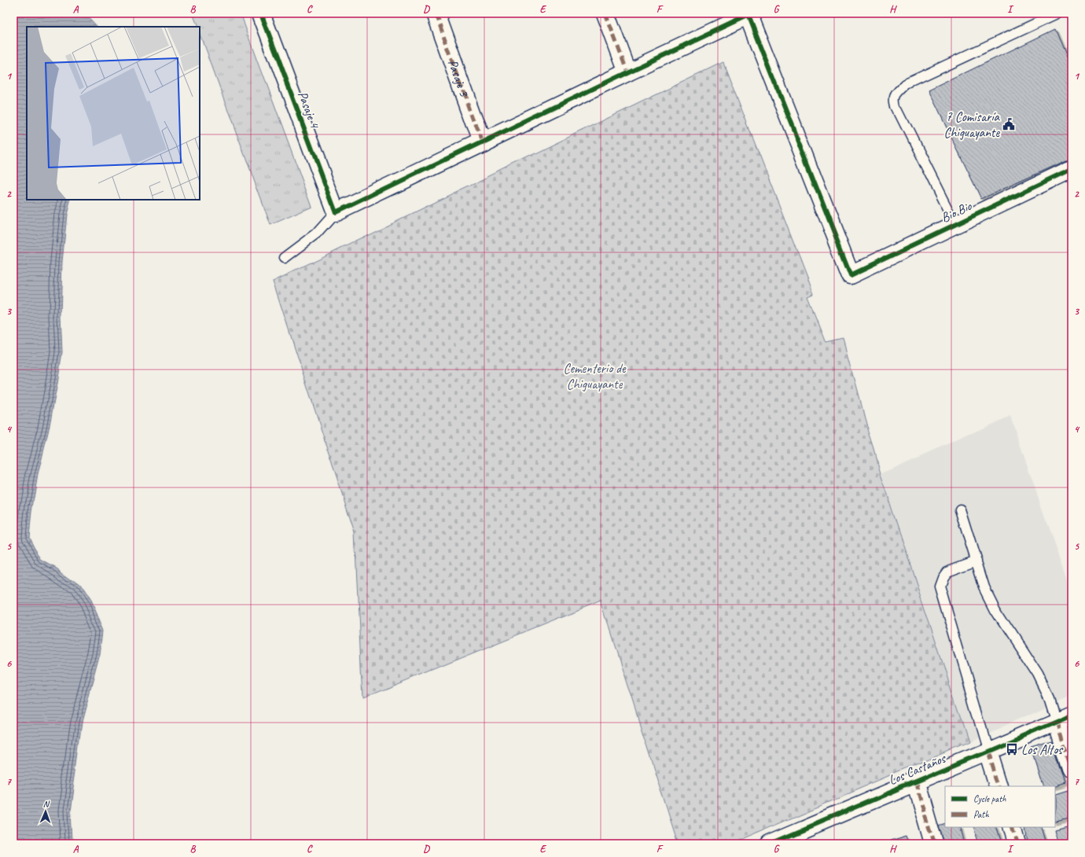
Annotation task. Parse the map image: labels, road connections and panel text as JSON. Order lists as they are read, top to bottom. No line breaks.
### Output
{"streets":{"street":["Pasaje 3","Pasaje 4","Bio Bio","Los Castaños"]},"parks":["Cementerio de Chiguayante"],"places":{"public building":["7 Comisaría Chiguayante"],"bus stop":["Los Altos"]},"legend":["Cycle path","Path"],"north":"top","grid":{"columns":["A","B","C","D","E","F","G","H","I"],"rows":["1","2","3","4","5","6","7"]}}
